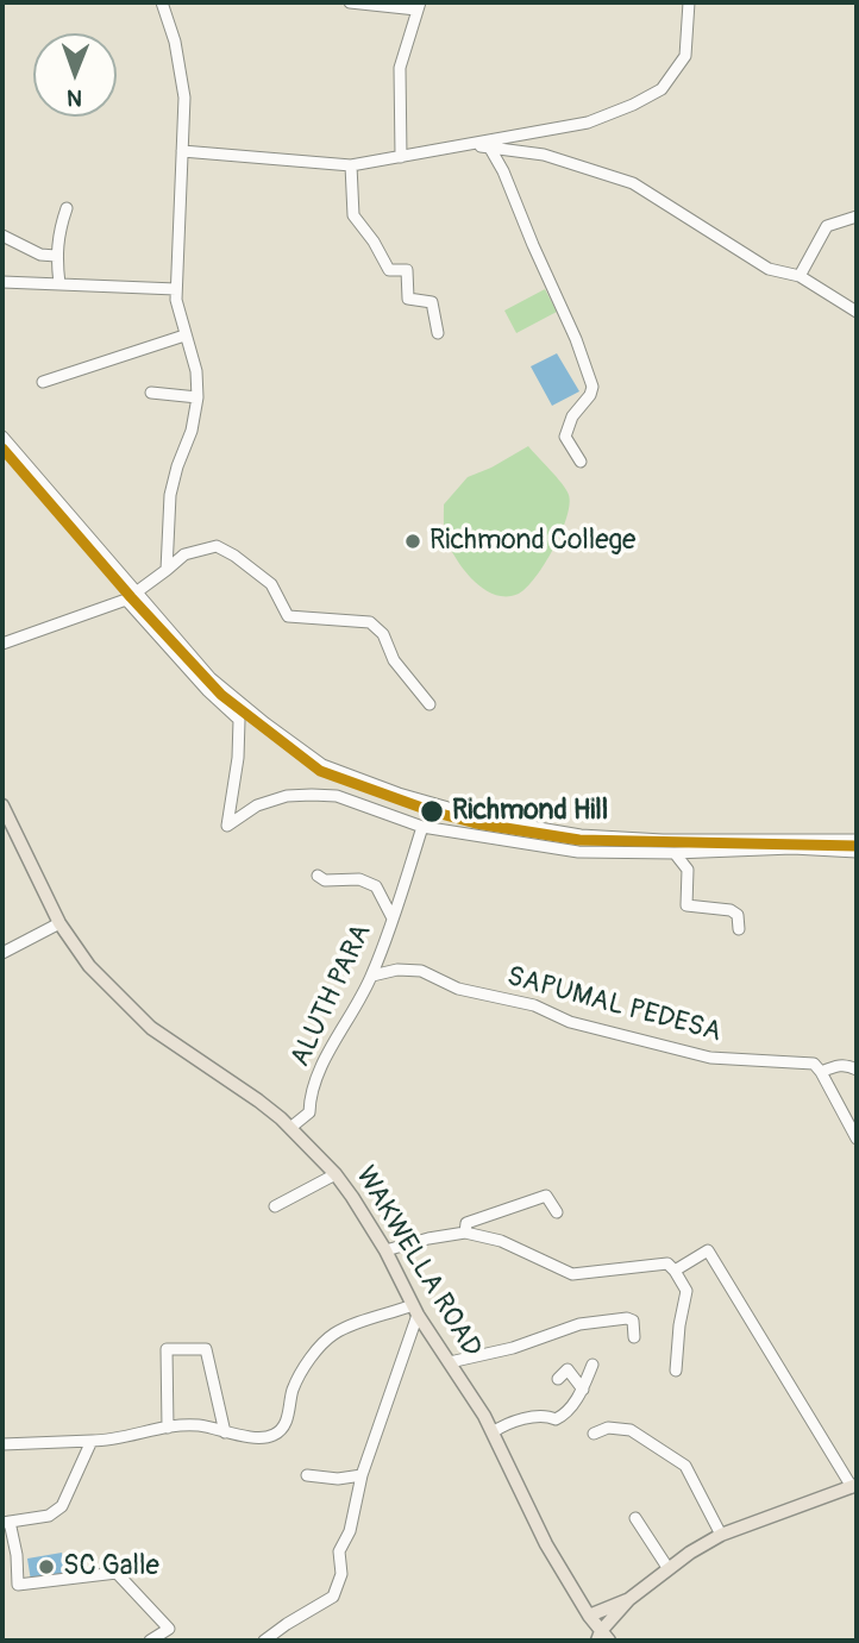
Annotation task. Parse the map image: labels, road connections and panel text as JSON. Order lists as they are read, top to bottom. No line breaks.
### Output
{"streets":{"main road":["WAKWELLA ROAD"],"street":["ALUTH PARA","SAPUMAL PEDESA"]},"crossings":[["ALUTH PARA","SAPUMAL PEDESA"],["ALUTH PARA","WAKWELLA ROAD"]],"places":["Richmond College","Richmond Hill","SC Galle"],"north":"bottom"}
